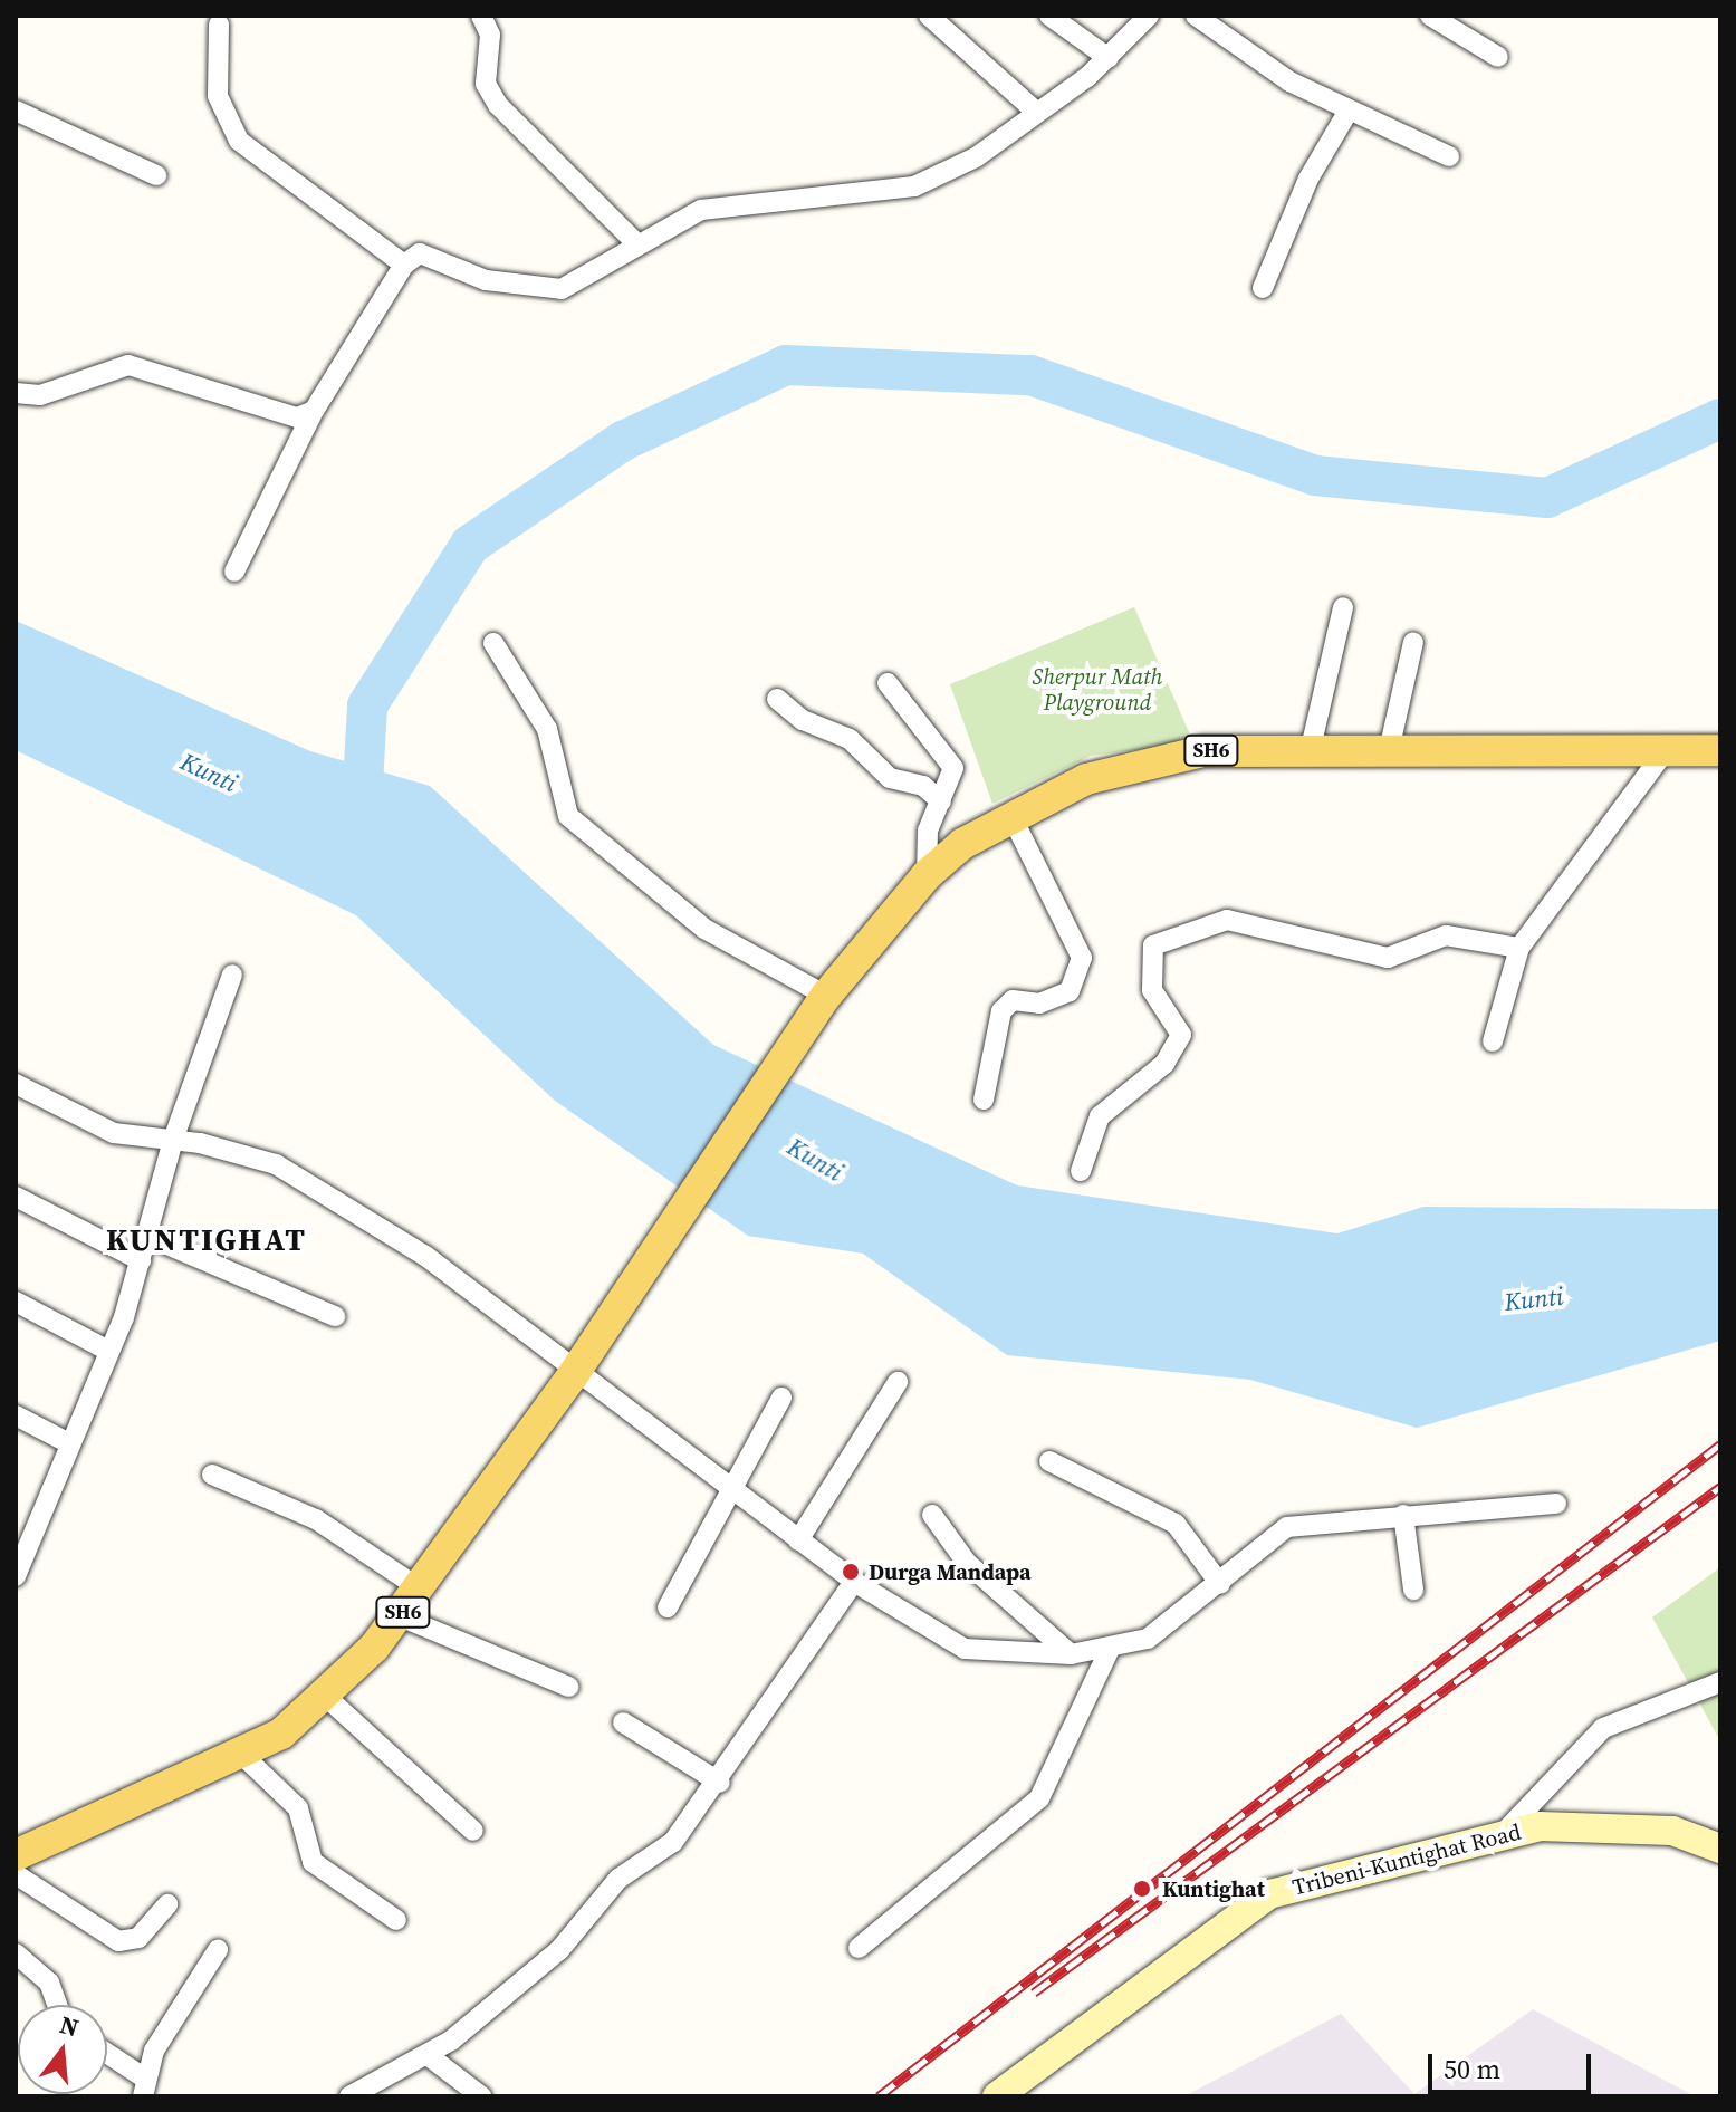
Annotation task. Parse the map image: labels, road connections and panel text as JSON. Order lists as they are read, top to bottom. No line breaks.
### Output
{"streets":{"main road":["SH6","Tribeni-Kuntighat Road"]},"districts":["KUNTIGHAT"],"water":["Kunti"],"parks":["Sherpur Math Playground"],"places":["Durga Mandapa","Kuntighat"],"scale_bar":"50 m","north":"top"}
